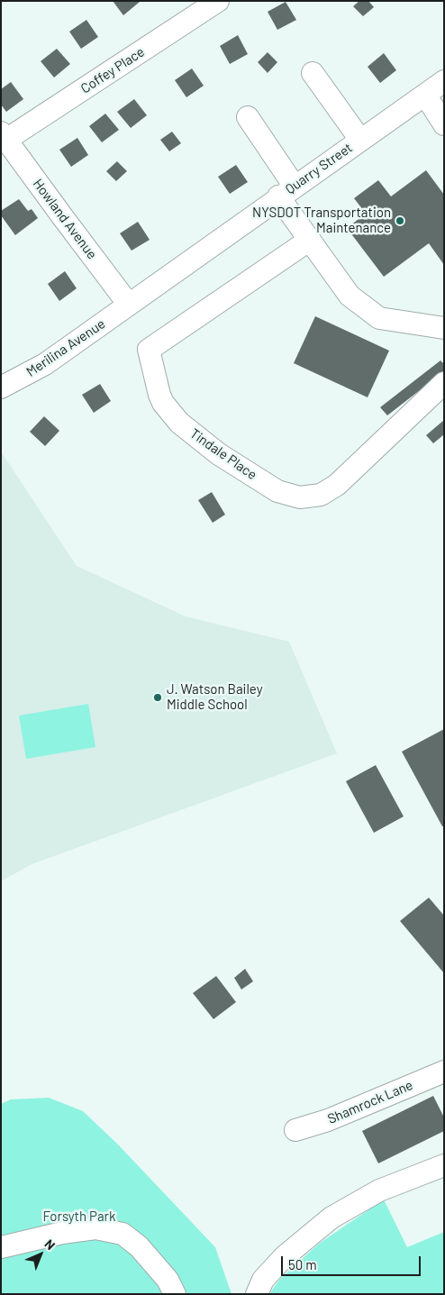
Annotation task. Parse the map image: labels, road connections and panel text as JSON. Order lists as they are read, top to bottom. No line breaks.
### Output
{"streets":{"street":["Coffey Place","Quarry Street","Howland Avenue","Merilina Avenue","Tindale Place","Shamrock Lane"]},"crossings":[["Coffey Place","Howland Avenue"],["Quarry Street","Howland Avenue"],["Quarry Street","Merilina Avenue"],["Howland Avenue","Merilina Avenue"]],"parks":["Forsyth Park"],"places":["NYSDOT Transportation Maintenance","J. Watson Bailey Middle School"],"scale_bar":"50 m","north":"top right"}
